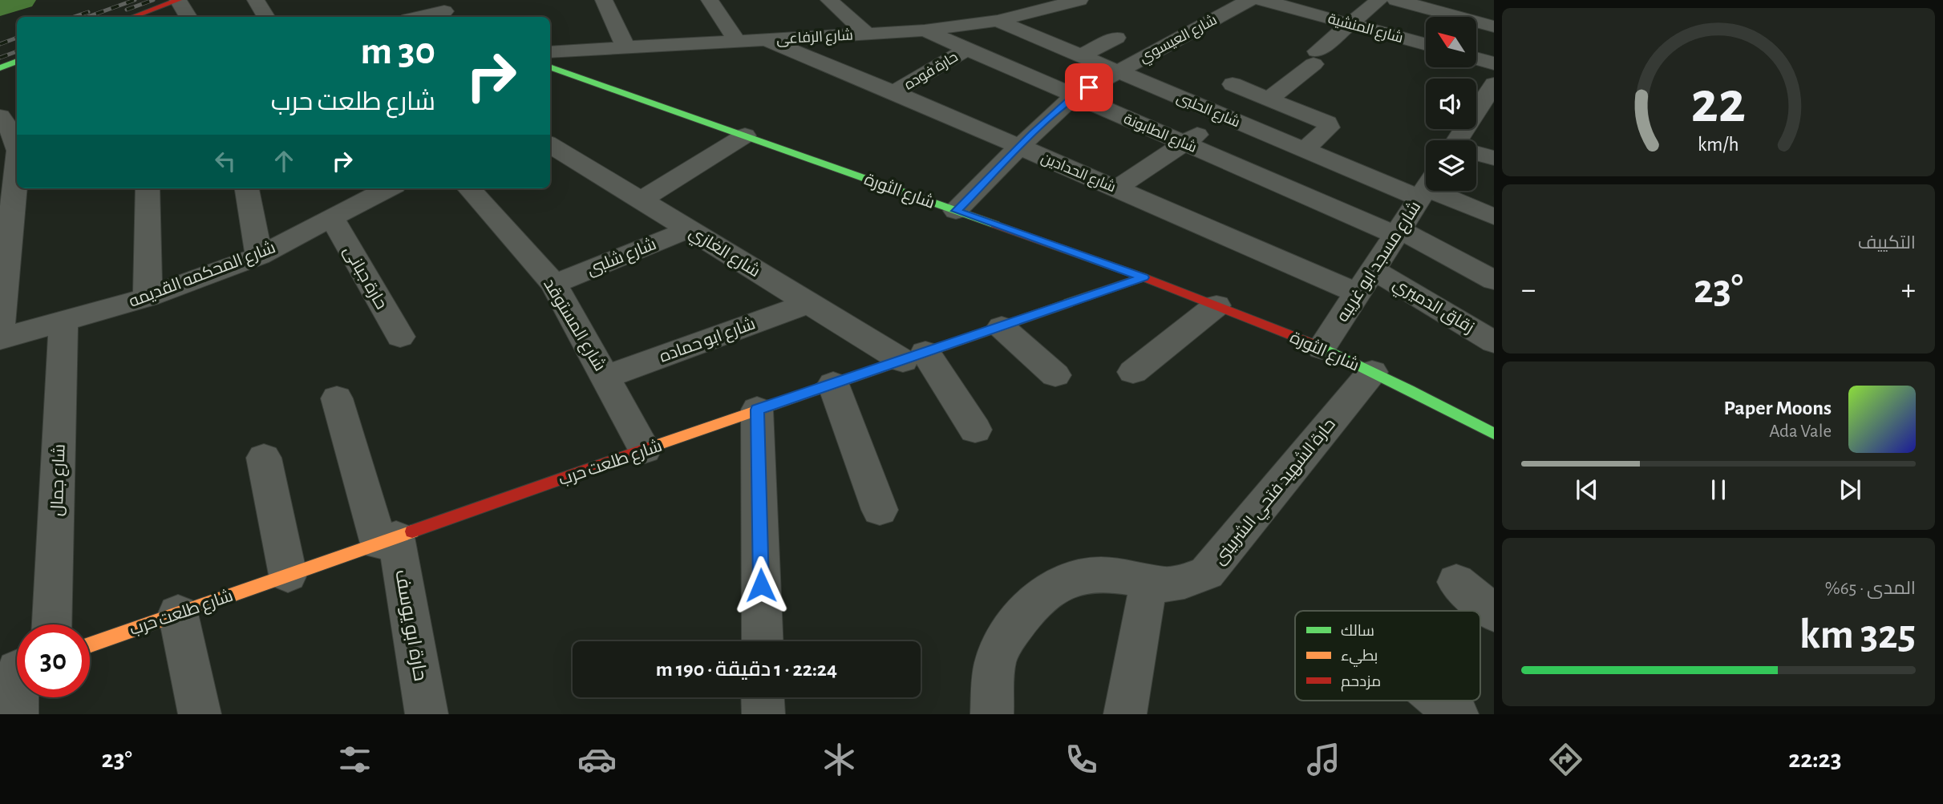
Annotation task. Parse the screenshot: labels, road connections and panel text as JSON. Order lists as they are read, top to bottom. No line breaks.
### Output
{"streets":{"street":["شارع المنشية","شارع الرفاعى","شارع العيسوي","حارة فوده","شارع الحلبى","شارع الطابونة","شارع الحدادين","شارع الثورة","شارع الغازي","شارع شلبى","شارع مسجد ابو غريبه","شارع المحكمه القديمه","حارة جبانى","زقاق الدميري","شارع المستوقد","شارع ابو حماده","شارع طلعت حرب","شارع جمال","حارة الشهيد فتحي الشربينى","حارة ابو يوسف"]},"crossings":[["شارع الرفاعى","شارع الحلبى"],["شارع الرفاعى","شارع الطابونة"],["شارع الرفاعى","شارع الحدادين"],["شارع العيسوي","شارع الحلبى"],["شارع العيسوي","شارع الطابونة"],["شارع العيسوي","شارع الحدادين"],["شارع العيسوي","شارع الثورة"],["حارة فوده","شارع الطابونة"],["حارة فوده","شارع الحدادين"],["شارع الطابونة","شارع مسجد ابو غريبه"],["شارع الحدادين","شارع مسجد ابو غريبه"],["شارع الثورة","شارع مسجد ابو غريبه"],["شارع الثورة","شارع طلعت حرب"],["شارع الثورة","حارة الشهيد فتحي الشربينى"],["شارع الغازي","شارع شلبى"],["شارع الغازي","شارع ابو حماده"],["شارع الغازي","شارع طلعت حرب"],["شارع شلبى","شارع المستوقد"],["شارع مسجد ابو غريبه","زقاق الدميري"],["شارع المحكمه القديمه","حارة جبانى"],["شارع المحكمه القديمه","شارع جمال"],["شارع المستوقد","شارع ابو حماده"],["شارع المستوقد","شارع طلعت حرب"],["شارع طلعت حرب","حارة ابو يوسف"]],"legend":["سالك","بطيء","مزدحم"],"north":"top left","page":{"turn":["30 m","شارع طلعت حرب"],"tile":["التكييف",["المدى · 65%","325 km"]],"heat":["−","23°","+"],"song":["Paper Moons","Ada Vale"],"limit":"30","trip":"22:24 · 1 دقيقة · 190 m","tabs":["22:23","23°"],"gauge":["22","km/h"]}}
